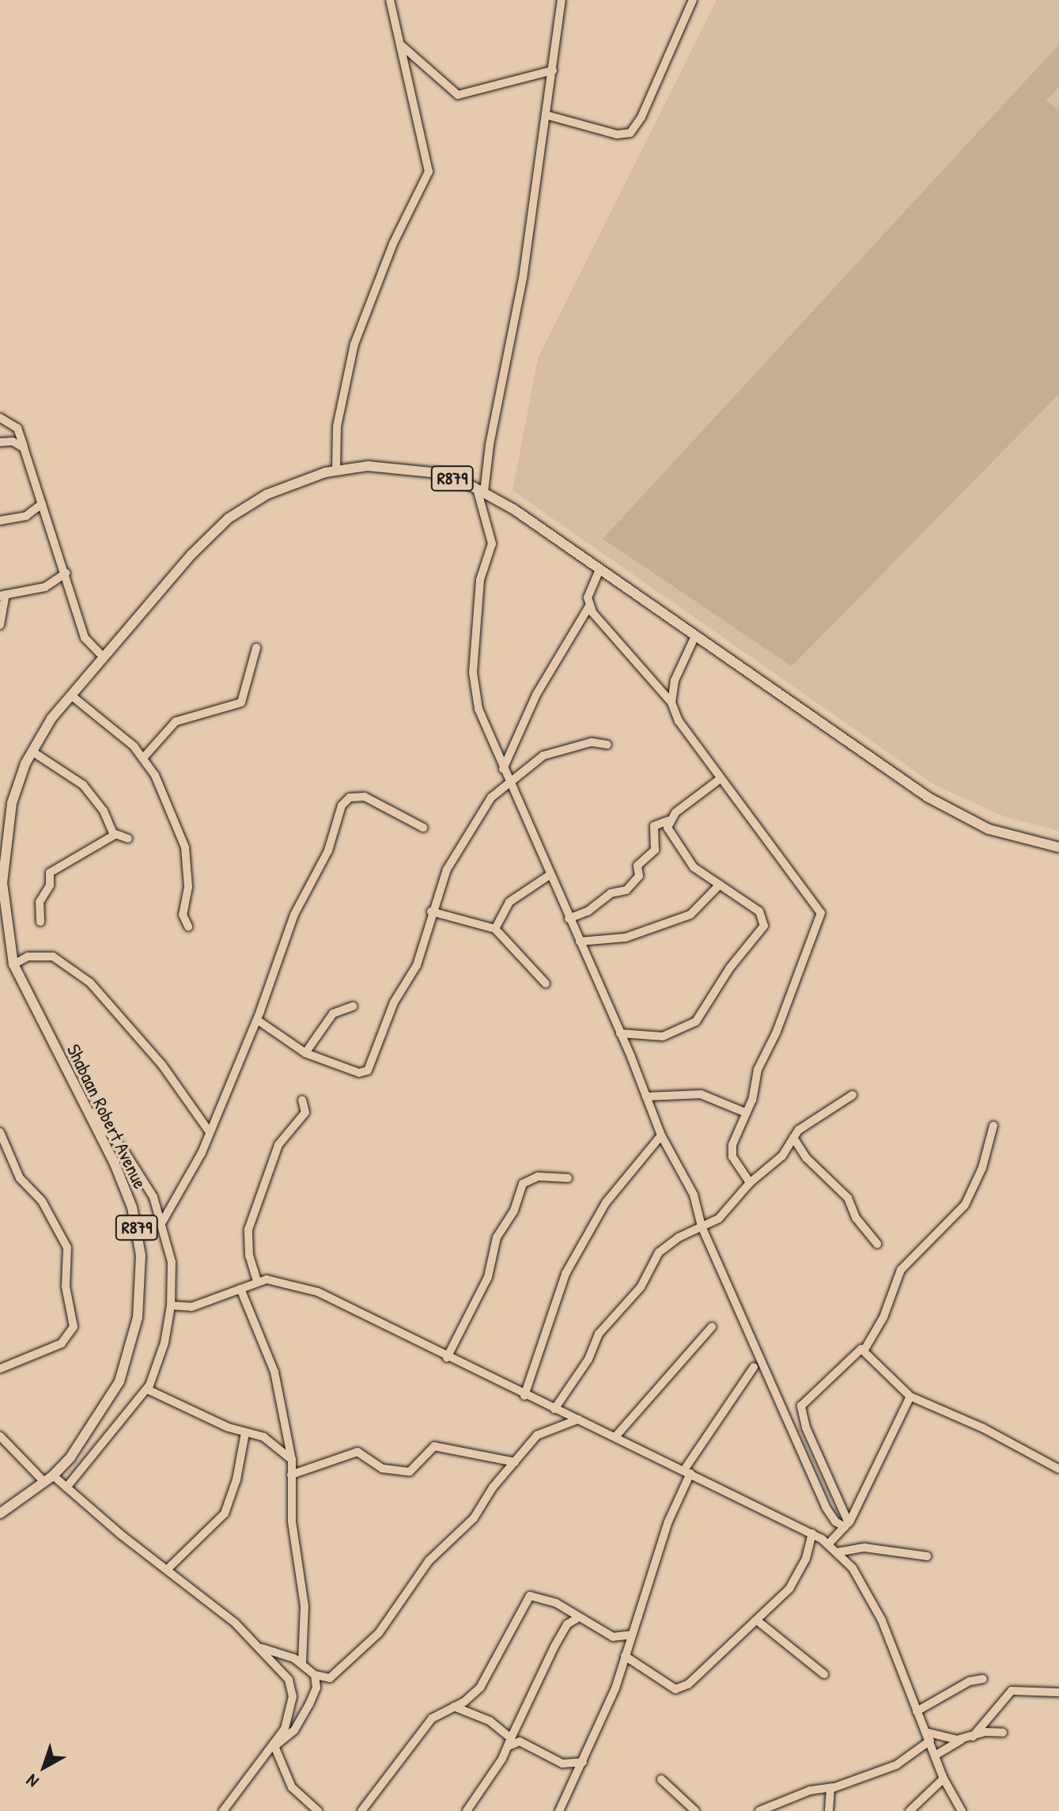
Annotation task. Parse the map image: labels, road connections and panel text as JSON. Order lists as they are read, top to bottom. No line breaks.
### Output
{"streets":{"main road":["R879","Shabaan Robert Avenue"]},"crossings":[["R879","Shabaan Robert Avenue"]],"north":"bottom left"}
